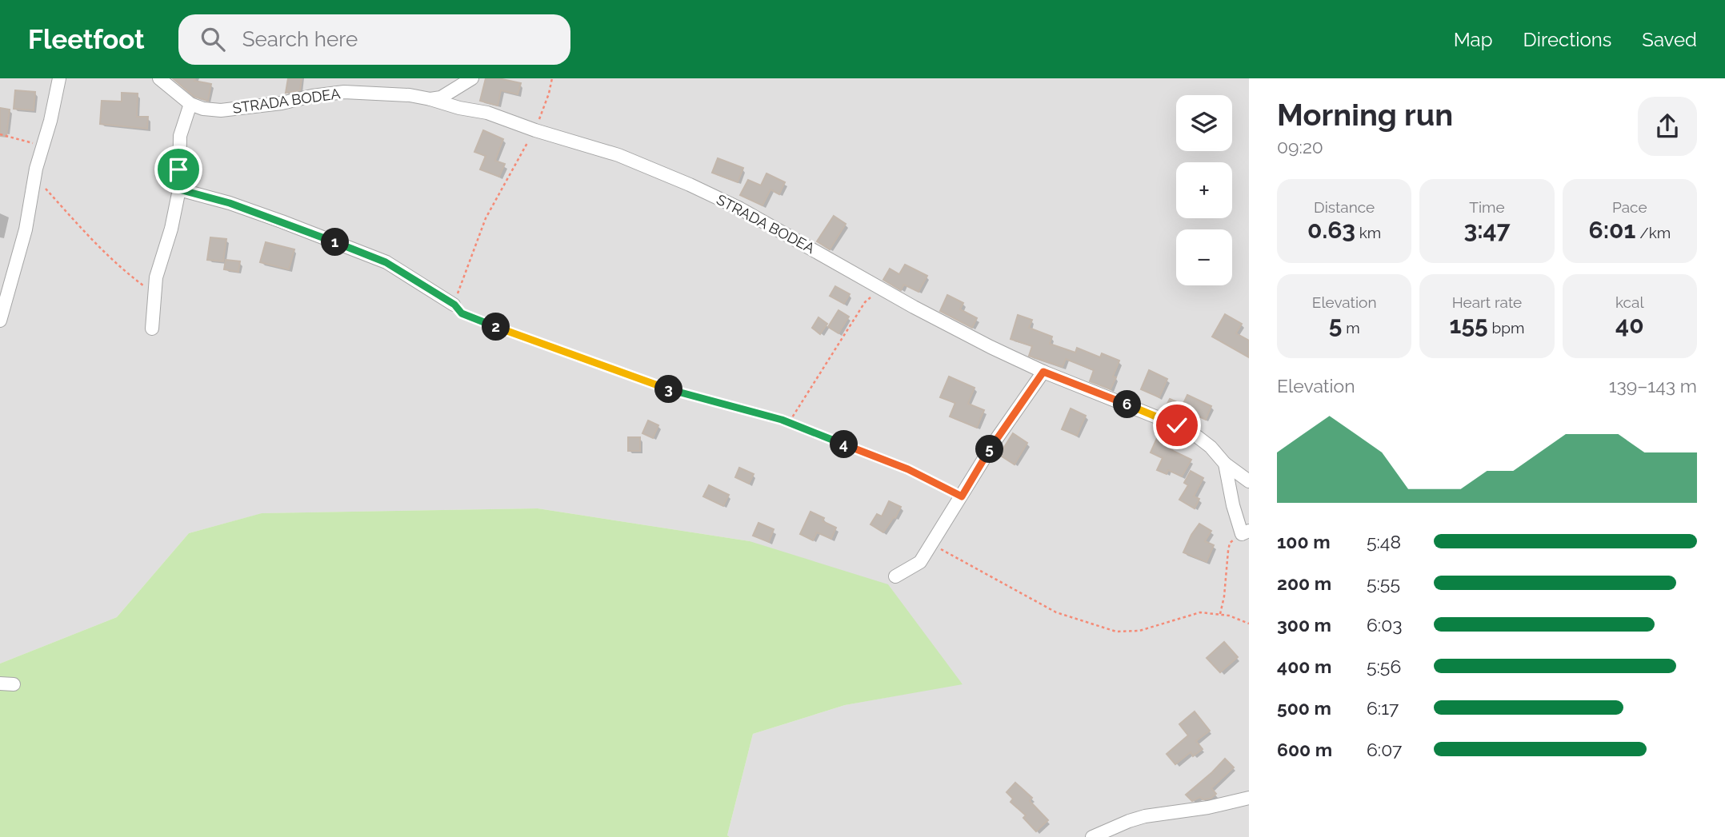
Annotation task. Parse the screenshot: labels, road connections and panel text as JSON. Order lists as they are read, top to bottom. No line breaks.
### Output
{"streets":{"street":["STRADA BODEA"]},"page":{"header":"Fleetfoot","search":"Search here","nav":["Map","Directions","Saved"],"heading":["Morning run","09:20"],"map_buttons":["+","−"],"stats":[["Distance","0.63 km"],["Time","3:47"],["Pace","6:01 /km"],["Elevation","5 m"],["Heart rate","155 bpm"],["kcal","40"]],"pins":["1","2","3","6","4","5"],"chart":["Elevation","139–143 m"],"list":[{"name":"100 m","note":"5:48"},{"name":"200 m","note":"5:55"},{"name":"300 m","note":"6:03"},{"name":"400 m","note":"5:56"},{"name":"500 m","note":"6:17"},{"name":"600 m","note":"6:07"}]}}
